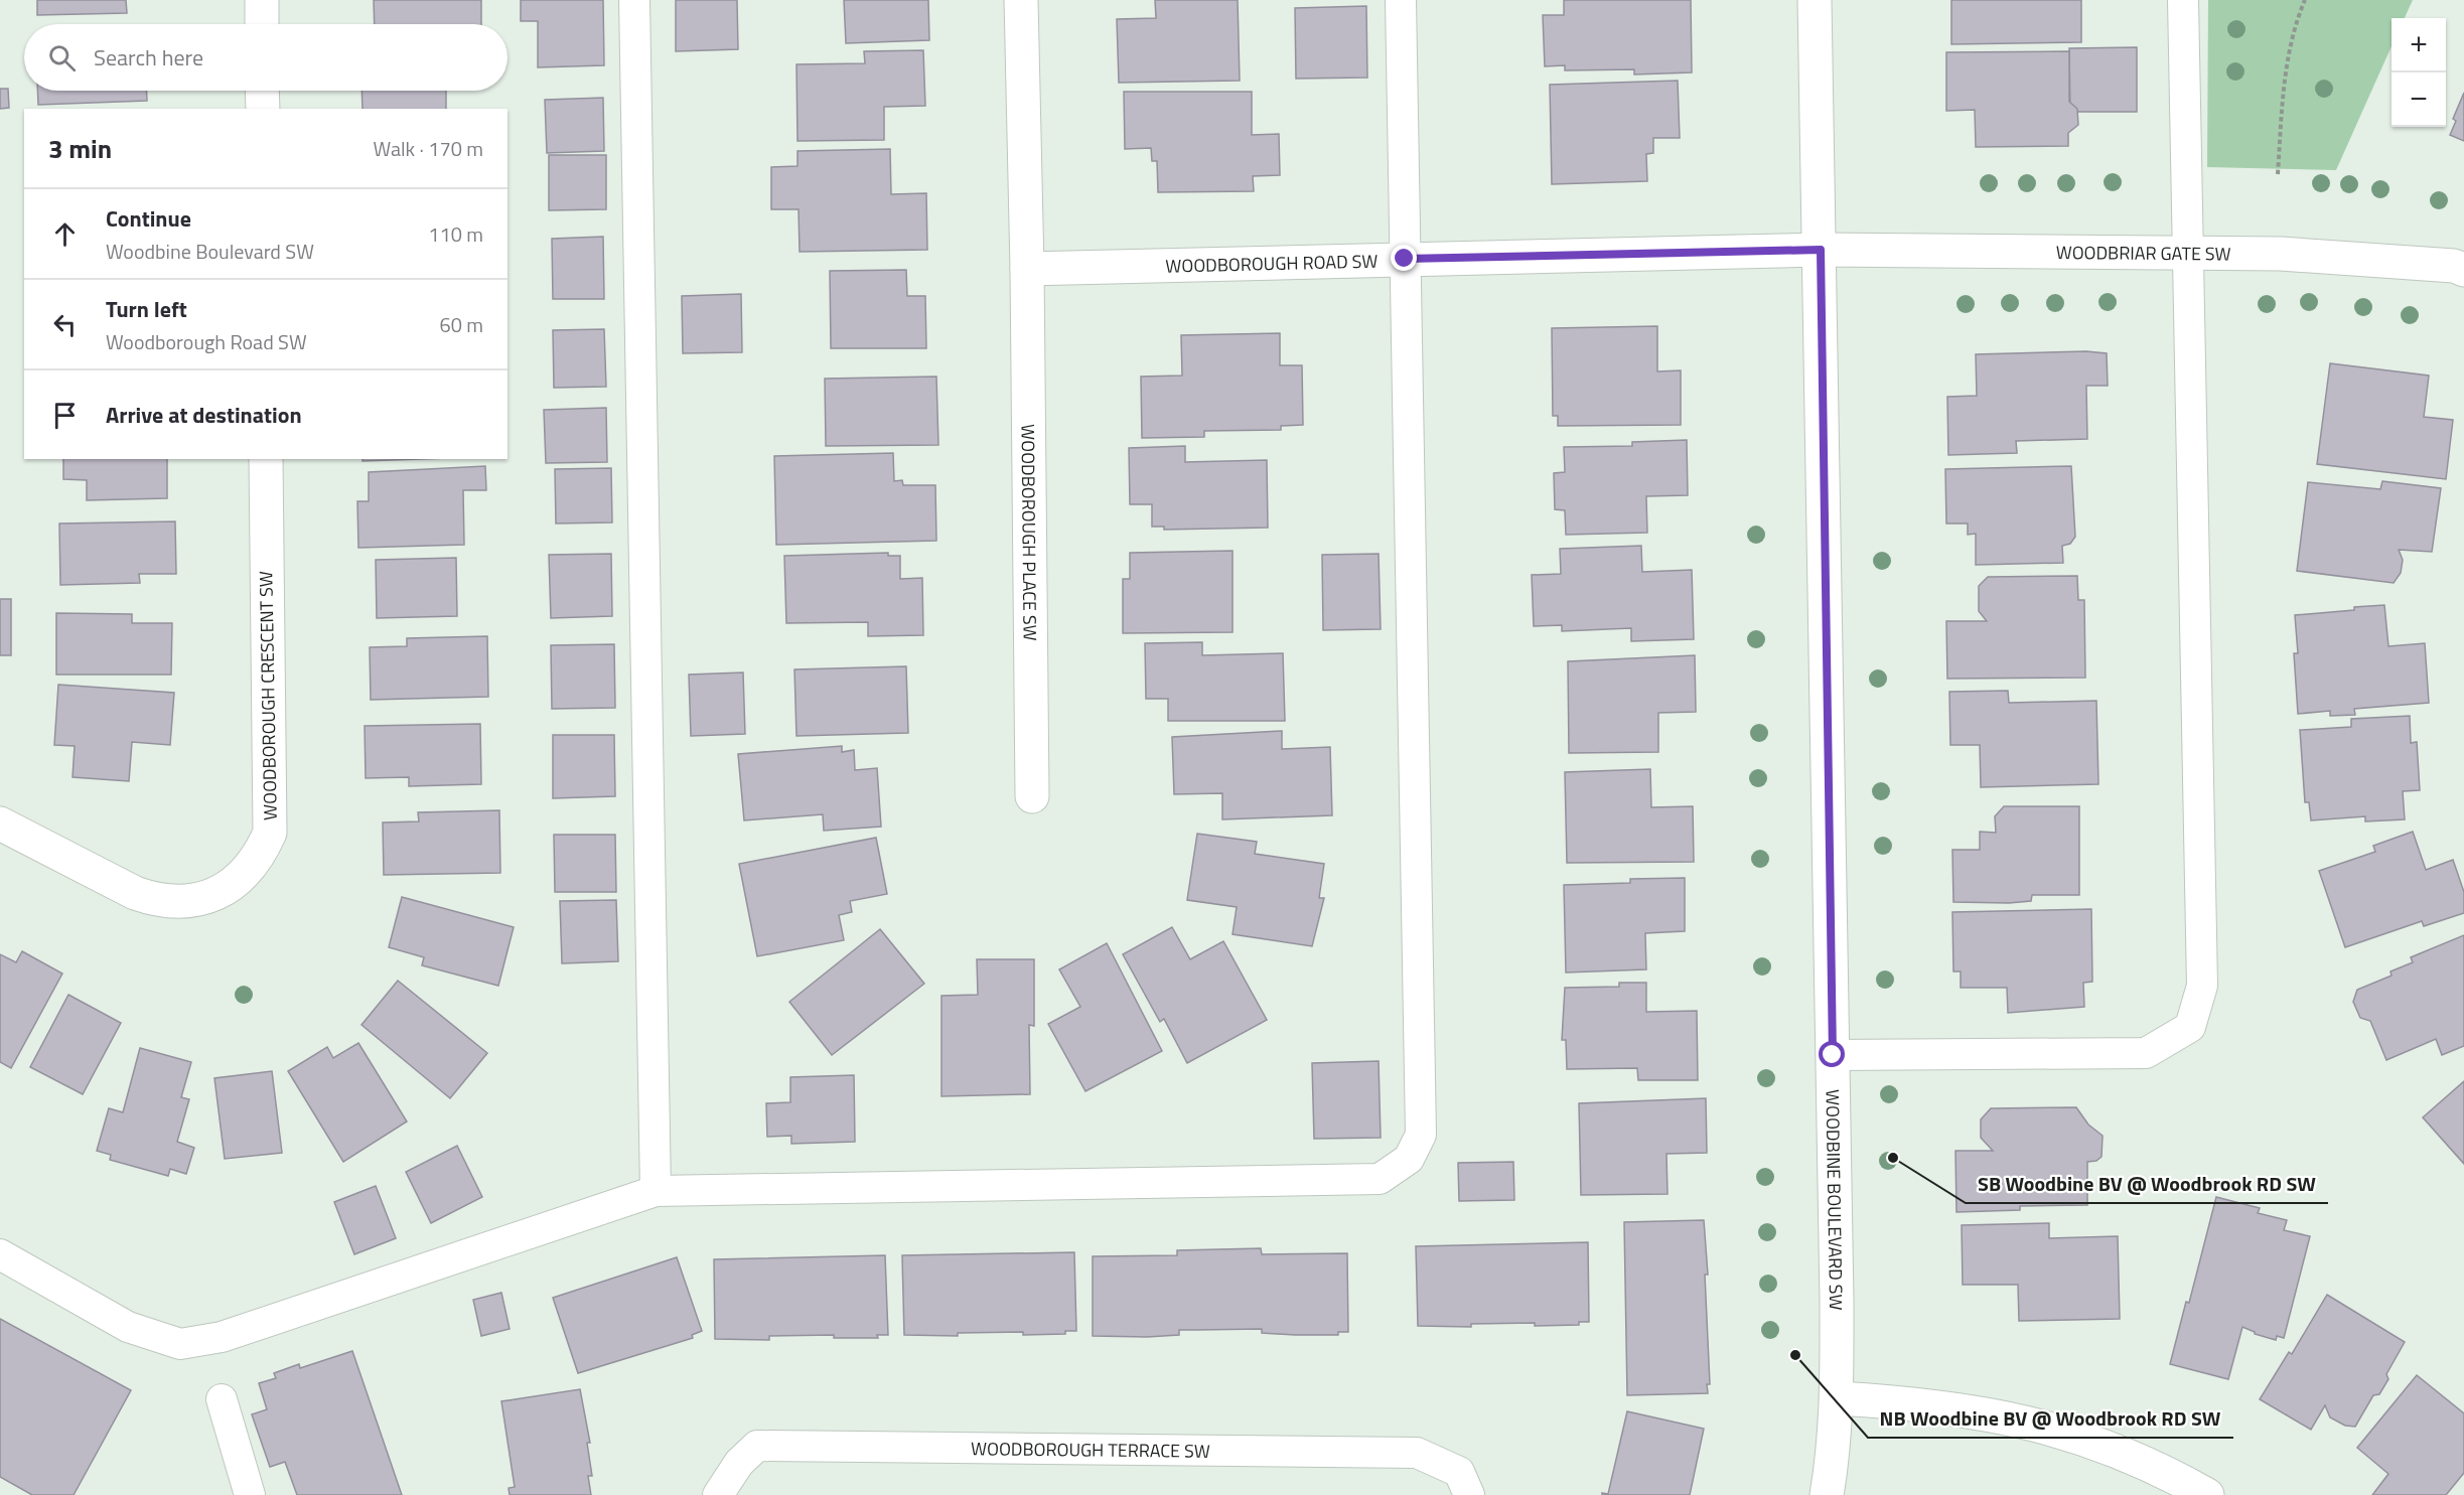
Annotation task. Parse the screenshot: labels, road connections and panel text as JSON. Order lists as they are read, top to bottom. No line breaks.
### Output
{"streets":{"street":["WOODBRIAR GATE SW","WOODBOROUGH ROAD SW","WOODBOROUGH PLACE SW","WOODBOROUGH CRESCENT SW","WOODBINE BOULEVARD SW"],"lane":["WOODBOROUGH TERRACE SW"]},"crossings":[["WOODBRIAR GATE SW","WOODBOROUGH ROAD SW"],["WOODBRIAR GATE SW","WOODBINE BOULEVARD SW"],["WOODBOROUGH ROAD SW","WOODBOROUGH PLACE SW"],["WOODBOROUGH ROAD SW","WOODBINE BOULEVARD SW"]],"places":["SB Woodbine BV @ Woodbrook RD SW","NB Woodbine BV @ Woodbrook RD SW"],"page":{"map_buttons":["+","−"],"search":"Search here","heading":["3 min","Walk · 170 m"],"list":[["Continue","Woodbine Boulevard SW","110 m"],["Turn left","Woodborough Road SW","60 m"],"Arrive at destination"]}}
